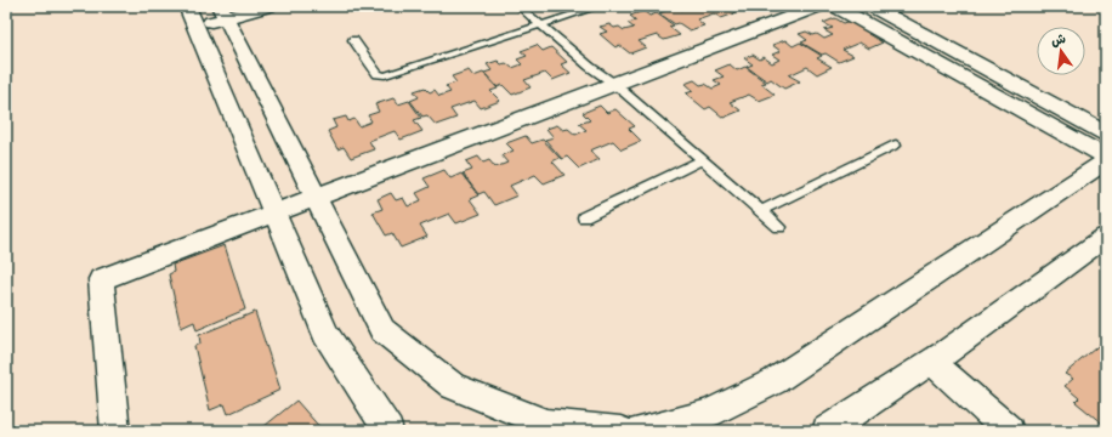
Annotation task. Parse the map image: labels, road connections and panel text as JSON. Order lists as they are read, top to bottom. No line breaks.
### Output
{"north":"top"}
